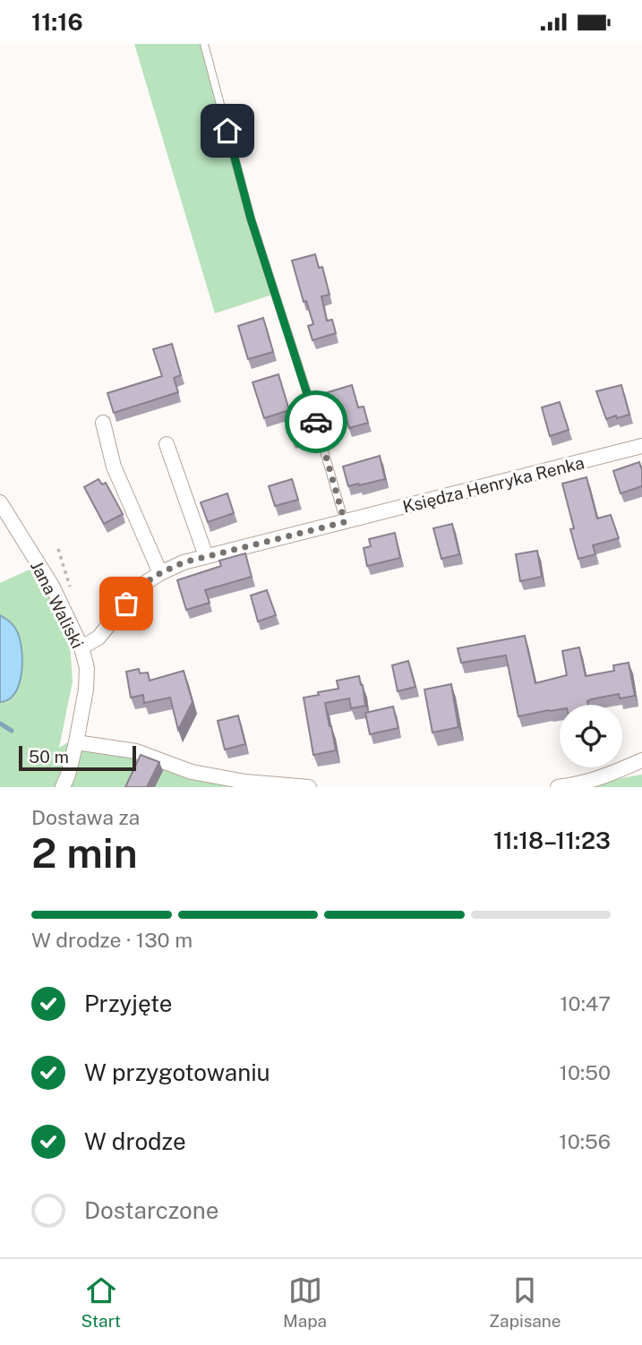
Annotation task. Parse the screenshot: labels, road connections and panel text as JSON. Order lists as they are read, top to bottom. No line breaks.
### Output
{"streets":{"street":["Księdza Henryka Renka","Jana Waliski"]},"crossings":[["Księdza Henryka Renka","Jana Waliski"]],"scale_bar":"50 m","page":{"status":"11:16","scale":"50 m","heading":["2 min","Dostawa za","11:18–11:23"],"bar":"W drodze · 130 m","list":[["Przyjęte","10:47"],["W przygotowaniu","10:50"],["W drodze","10:56"],"Dostarczone"],"tabs":["Start","Mapa","Zapisane"]}}
